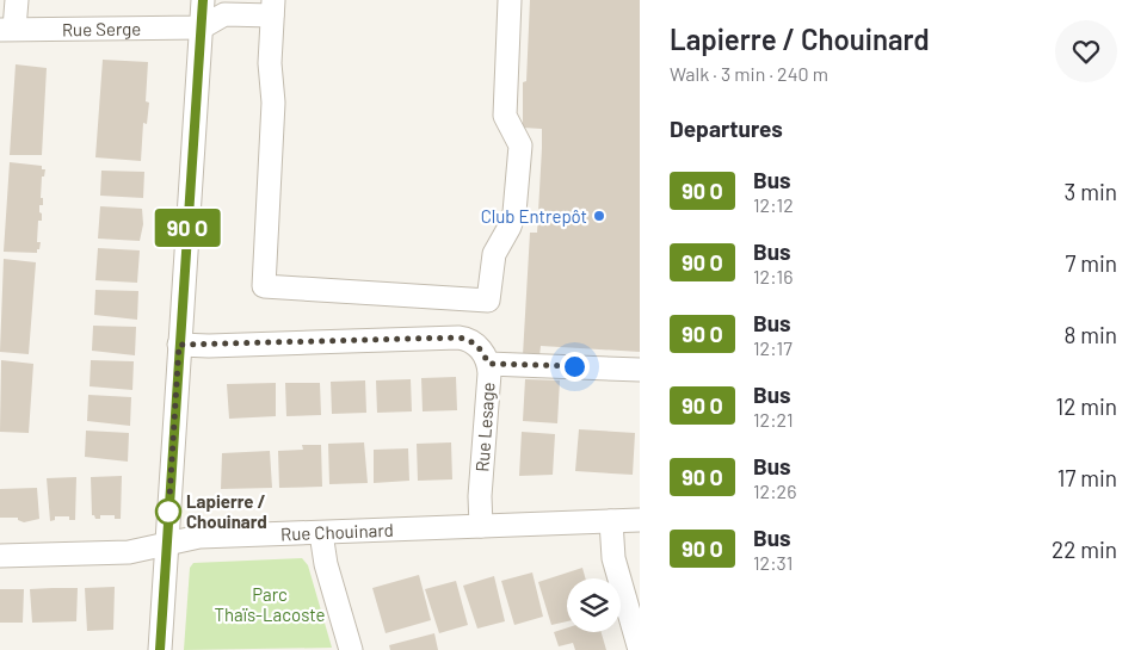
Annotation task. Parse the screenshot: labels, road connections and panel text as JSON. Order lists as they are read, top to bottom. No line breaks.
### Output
{"streets":{"street":["Rue Serge","Rue Lesage","Rue Chouinard"]},"crossings":[["Rue Lesage","Rue Chouinard"]],"parks":["Parc Thaïs-Lacoste"],"places":["Club Entrepôt","Lapierre / Chouinard"],"page":{"on_map":"90 O","heading":[["Lapierre / Chouinard","Walk · 3 min · 240 m"],"Departures"],"list":[{"mark":"90 O","name":"Bus","note":"12:12","value":"3 min"},{"mark":"90 O","name":"Bus","note":"12:16","value":"7 min"},{"mark":"90 O","name":"Bus","note":"12:17","value":"8 min"},{"mark":"90 O","name":"Bus","note":"12:21","value":"12 min"},{"mark":"90 O","name":"Bus","note":"12:26","value":"17 min"},{"mark":"90 O","name":"Bus","note":"12:31","value":"22 min"}]}}
